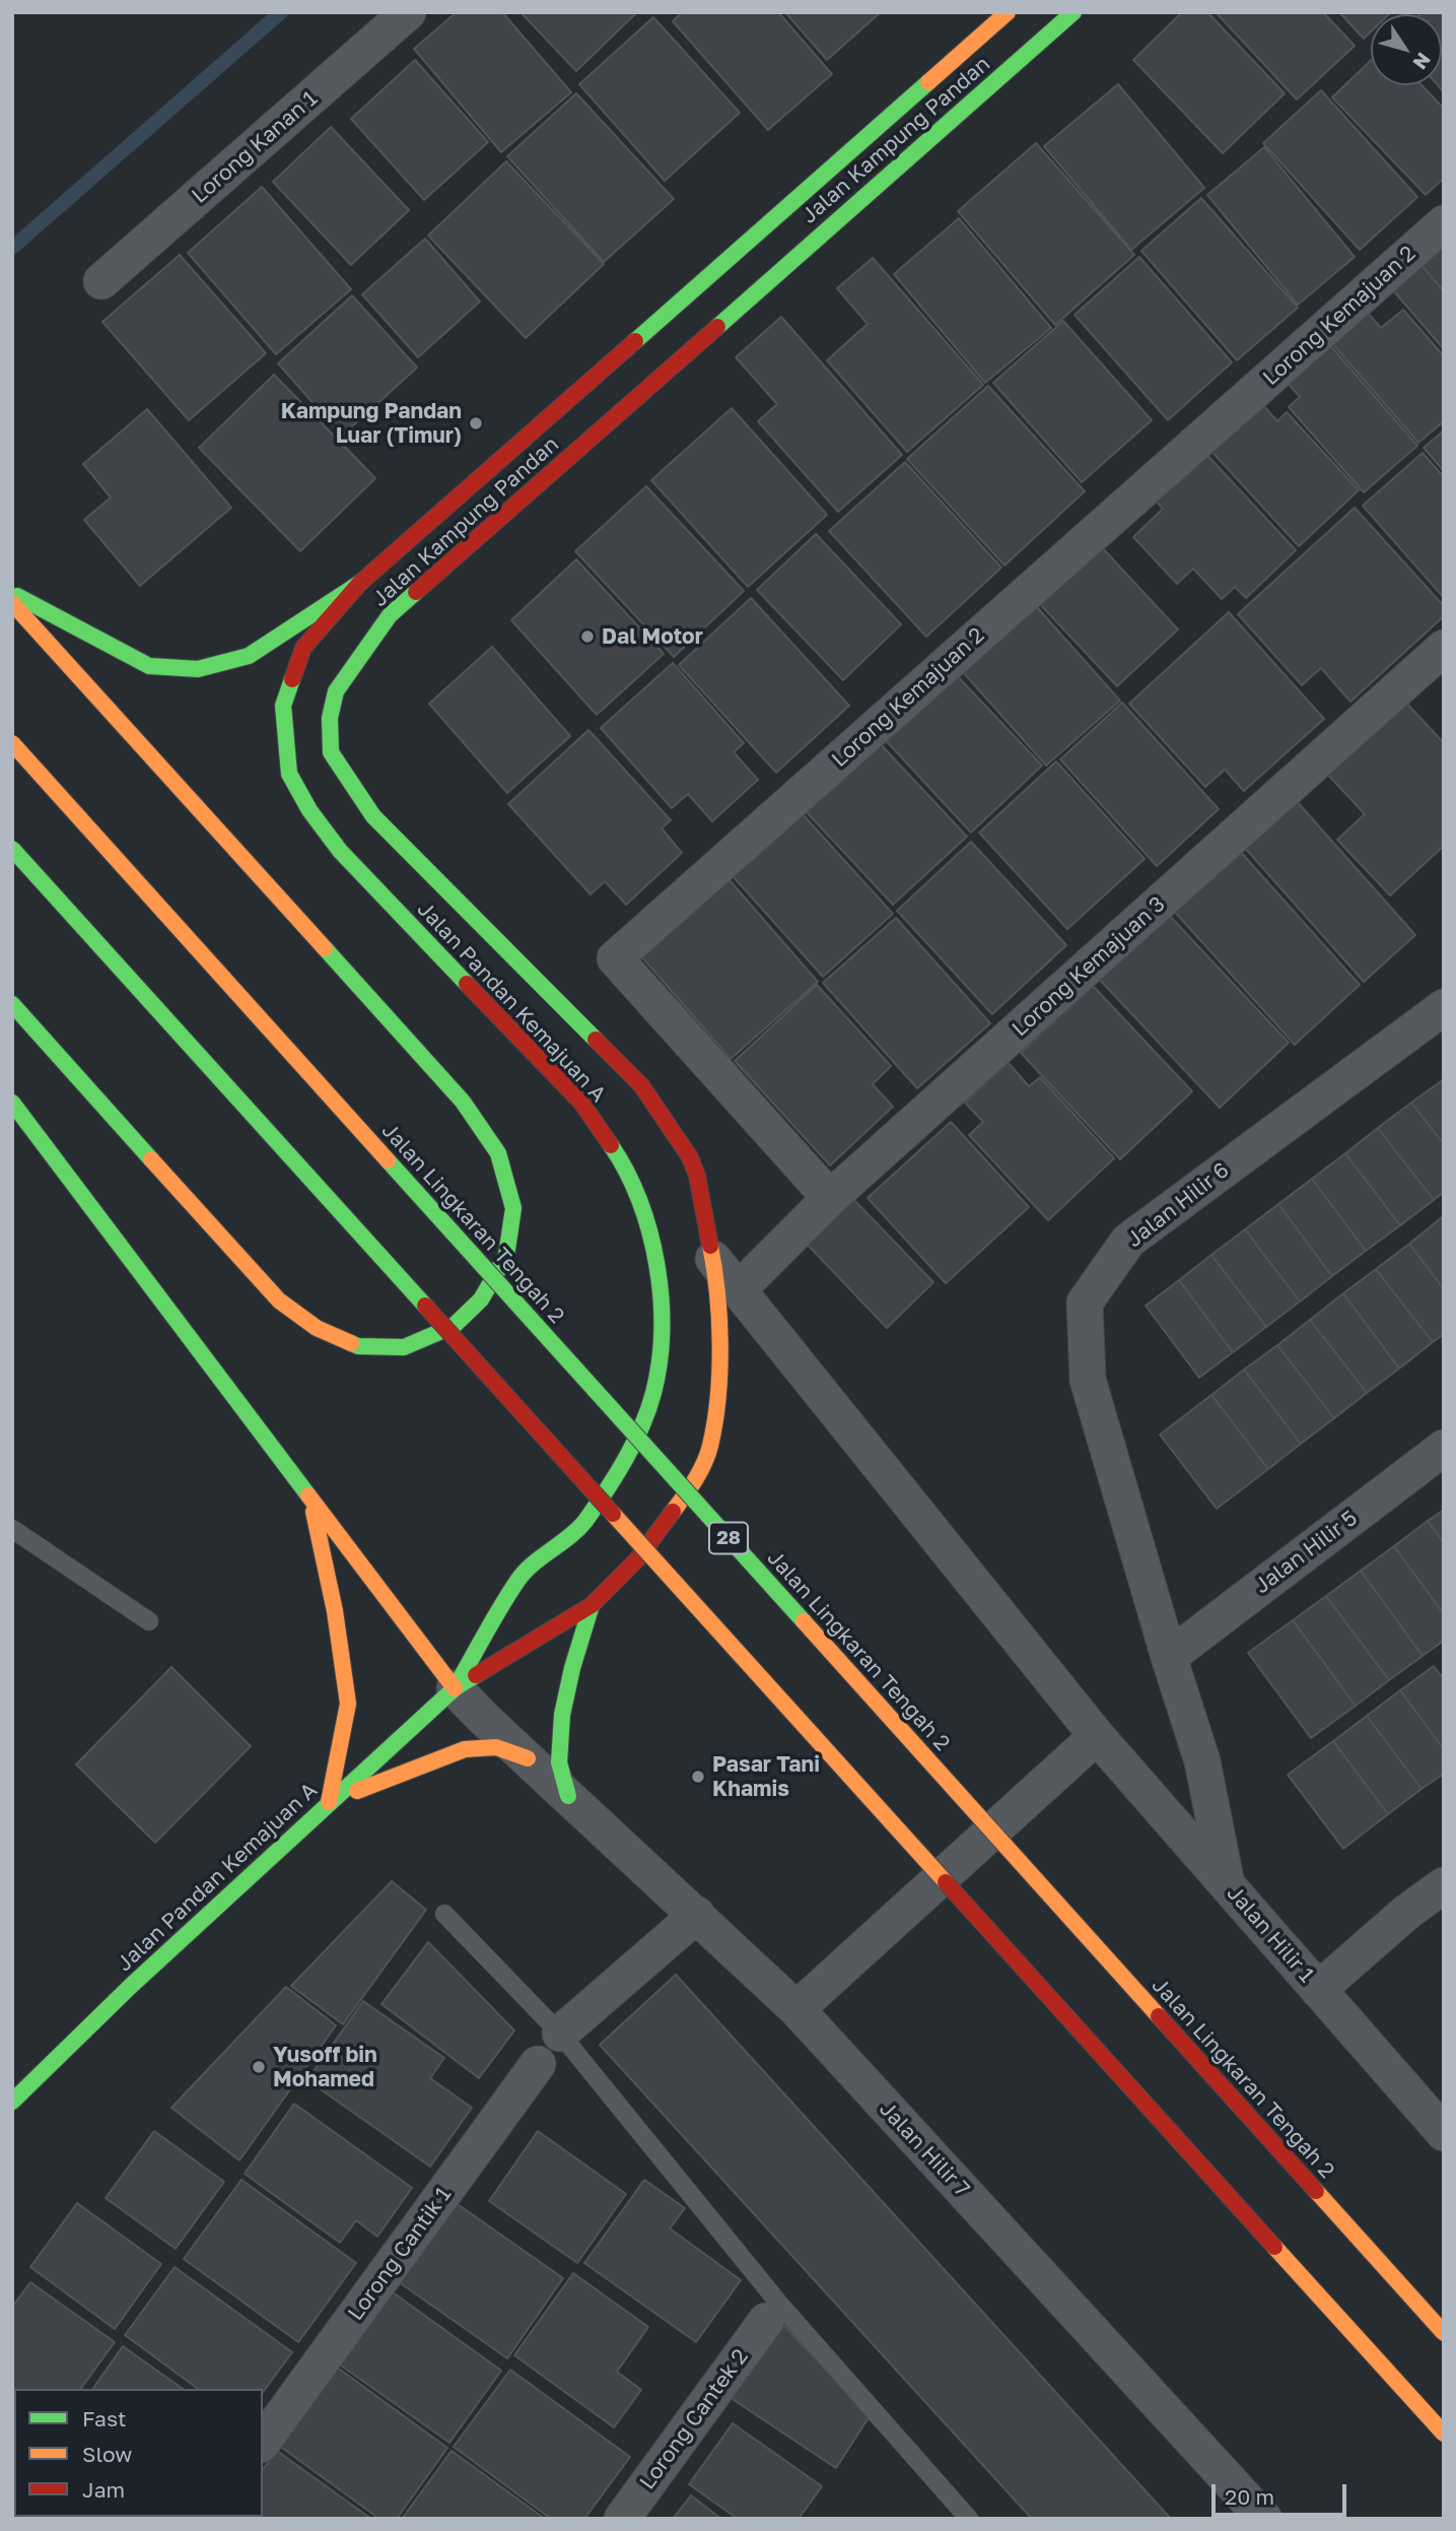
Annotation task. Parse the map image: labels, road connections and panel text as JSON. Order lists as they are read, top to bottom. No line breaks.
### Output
{"streets":{"main road":["Jalan Kampung Pandan","Jalan Pandan Kemajuan A","Jalan Lingkaran Tengah 2","28"],"street":["Lorong Kanan 1","Lorong Kemajuan 2","Lorong Kemajuan 3","Jalan Hilir 6","Jalan Hilir 5","Jalan Hilir 1","Jalan Hilir 7","Lorong Cantik 1","Lorong Cantek 2"]},"crossings":[["Jalan Kampung Pandan","Jalan Pandan Kemajuan A"],["Jalan Kampung Pandan","Jalan Hilir 1"],["Lorong Kemajuan 2","Lorong Kemajuan 3"],["Lorong Kemajuan 3","Jalan Hilir 1"],["Jalan Pandan Kemajuan A","Jalan Hilir 1"],["Jalan Pandan Kemajuan A","Jalan Hilir 7"],["Jalan Hilir 6","Jalan Hilir 5"],["Jalan Hilir 6","Jalan Hilir 1"]],"places":["Kampung Pandan Luar (Timur)","Dal Motor","Pasar Tani Khamis","Yusoff bin Mohamed"],"legend":["Fast","Slow","Jam"],"scale_bar":"20 m","north":"bottom right"}
